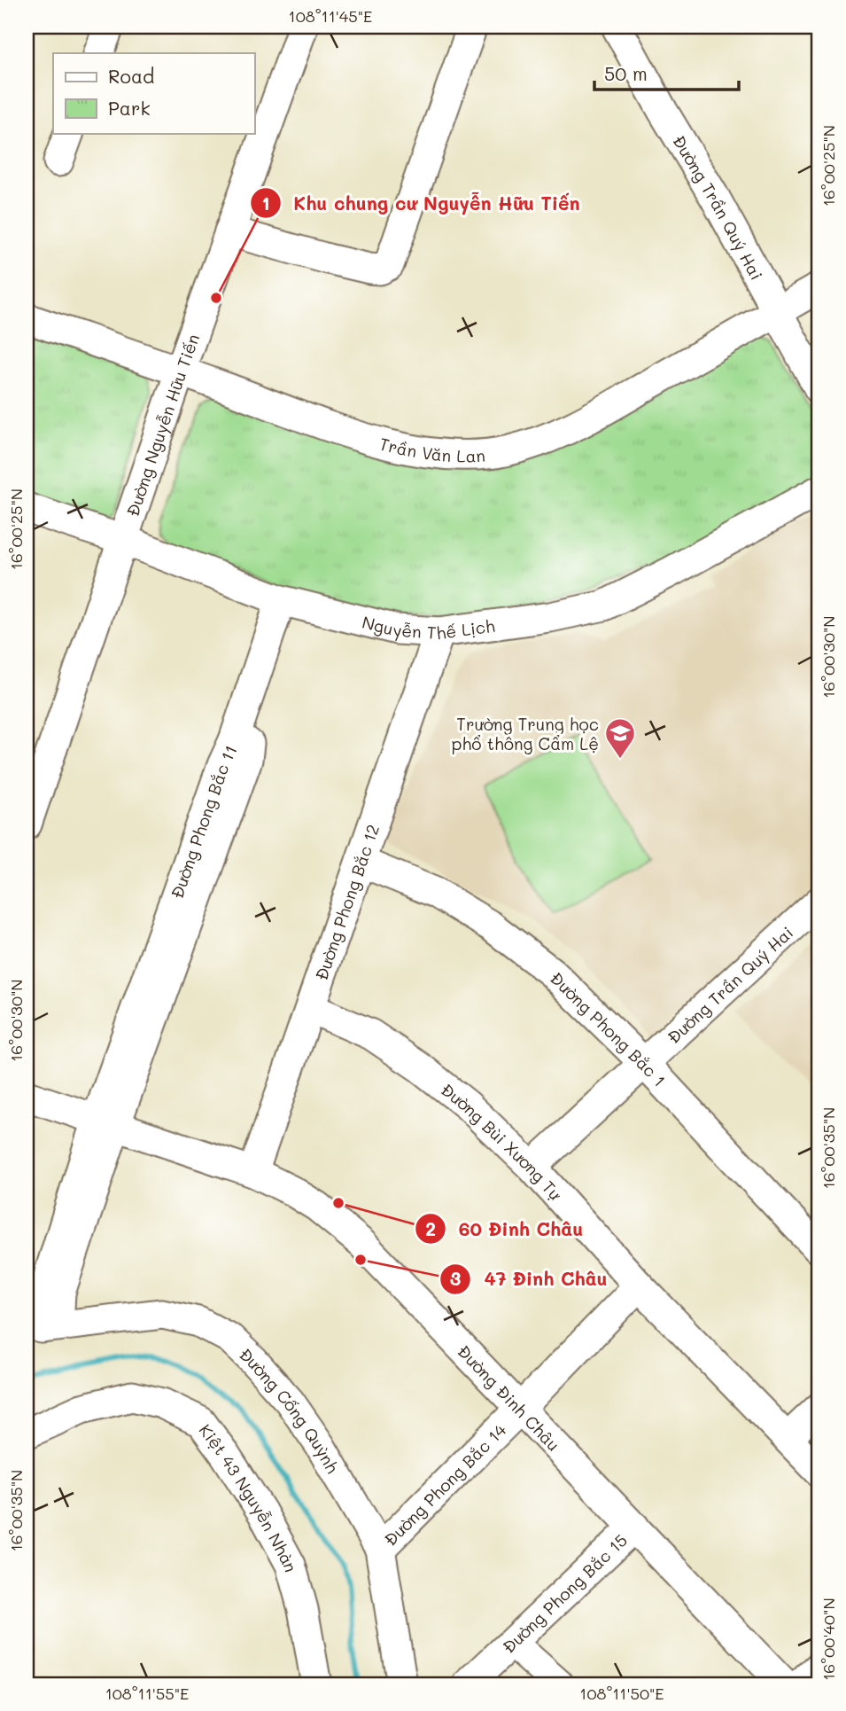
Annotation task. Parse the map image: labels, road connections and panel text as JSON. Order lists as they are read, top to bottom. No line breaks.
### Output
{"streets":{"street":["Đường Trần Quý Hai","Đường Nguyễn Hữu Tiến","Trần Văn Lan","Nguyễn Thế Lịch","Đường Phong Bắc 11","Đường Phong Bắc 12","Đường Phong Bắc 1","Đường Bùi Xương Tự","Đường Đinh Châu","Đường Cống Quỳnh","Đường Phong Bắc 14","Kiệt 43 Nguyễn Nhàn","Đường Phong Bắc 15"]},"crossings":[["Đường Trần Quý Hai","Trần Văn Lan"],["Đường Trần Quý Hai","Đường Phong Bắc 1"],["Đường Trần Quý Hai","Đường Bùi Xương Tự"],["Đường Nguyễn Hữu Tiến","Trần Văn Lan"],["Đường Nguyễn Hữu Tiến","Nguyễn Thế Lịch"],["Nguyễn Thế Lịch","Đường Phong Bắc 11"],["Nguyễn Thế Lịch","Đường Phong Bắc 12"],["Đường Phong Bắc 11","Đường Đinh Châu"],["Đường Phong Bắc 11","Đường Cống Quỳnh"],["Đường Phong Bắc 12","Đường Phong Bắc 1"],["Đường Phong Bắc 12","Đường Bùi Xương Tự"],["Đường Phong Bắc 12","Đường Đinh Châu"],["Đường Bùi Xương Tự","Đường Phong Bắc 14"],["Đường Đinh Châu","Đường Phong Bắc 14"],["Đường Đinh Châu","Đường Phong Bắc 15"],["Đường Cống Quỳnh","Đường Phong Bắc 14"]],"places":{"other":["Khu chung cư Nguyễn Hữu Tiến","60 Đinh Châu","47 Đinh Châu"],"school or university":["Trường Trung học phổ thông Cẩm Lệ"]},"legend":["Road","Park"],"scale_bar":"50 m","coordinates":["108°11'45\"E","16°00'25\"N","16°00'30\"N","16°00'35\"N","16°00'40\"N","108°11'55\"E","108°11'50\"E"]}
